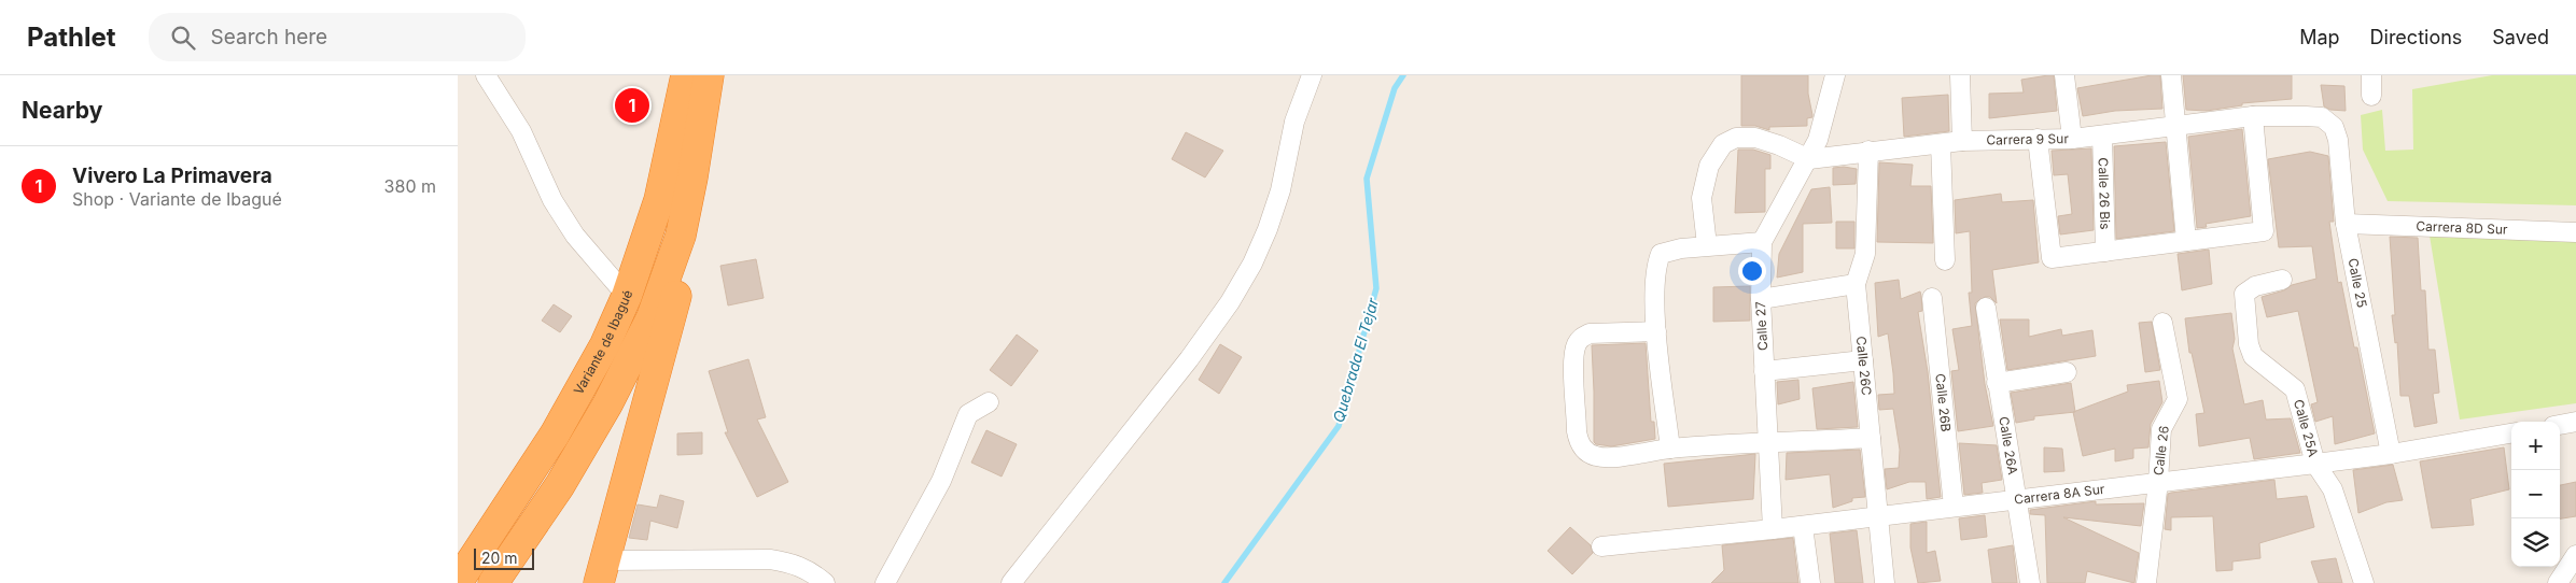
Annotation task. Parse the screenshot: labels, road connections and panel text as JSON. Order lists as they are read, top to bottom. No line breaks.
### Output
{"streets":{"highway":["Variante de Ibagué"],"street":["Carrera 9 Sur","Calle 26 Bis","Carrera 8D Sur","Calle 25","Calle 27","Calle 26C","Calle 26B","Calle 25A","Calle 26A","Calle 26","Carrera 8A Sur"]},"crossings":[["Carrera 9 Sur","Calle 26 Bis"],["Carrera 9 Sur","Calle 25"],["Carrera 9 Sur","Calle 27"],["Carrera 9 Sur","Calle 26C"],["Carrera 8D Sur","Calle 25"],["Calle 25","Carrera 8A Sur"],["Calle 27","Carrera 8A Sur"],["Calle 26C","Carrera 8A Sur"],["Calle 26B","Carrera 8A Sur"],["Calle 25A","Carrera 8A Sur"],["Calle 26A","Carrera 8A Sur"],["Calle 26","Carrera 8A Sur"]],"water":["Quebrada El Tejar"],"scale_bar":"20 m","page":{"header":"Pathlet","search":"Search here","nav":["Map","Directions","Saved"],"heading":"Nearby","pins":"1","list":[{"mark":"1","name":"Vivero La Primavera","note":"Shop · Variante de Ibagué","value":"380 m"}],"map_buttons":["+","−"],"scale":"20 m"}}
